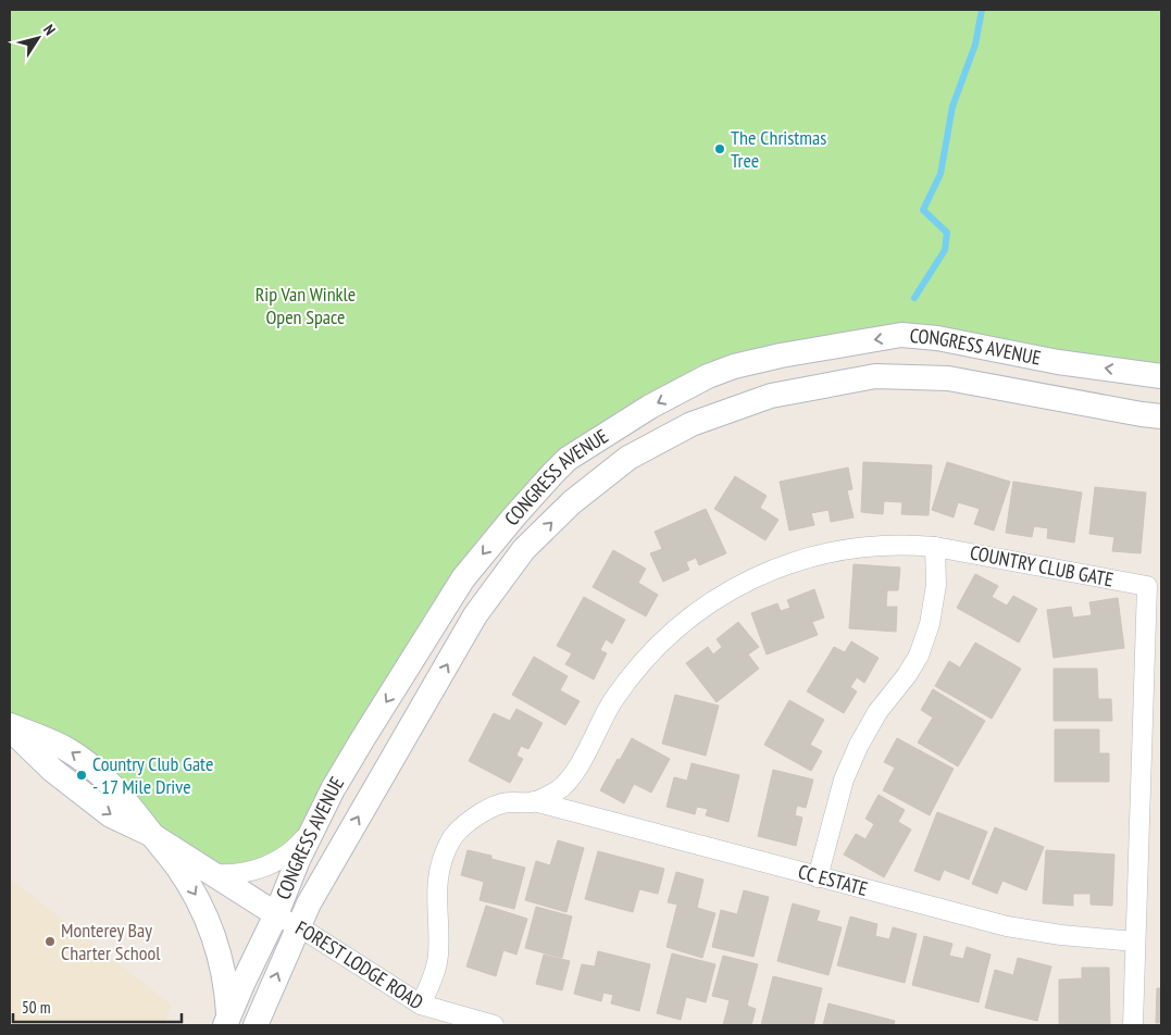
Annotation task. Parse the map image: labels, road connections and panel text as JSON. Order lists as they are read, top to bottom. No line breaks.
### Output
{"streets":{"street":["CONGRESS AVENUE","COUNTRY CLUB GATE","CC ESTATE","FOREST LODGE ROAD"]},"crossings":[["CONGRESS AVENUE","FOREST LODGE ROAD"],["COUNTRY CLUB GATE","CC ESTATE"],["COUNTRY CLUB GATE","FOREST LODGE ROAD"]],"parks":["Rip Van Winkle Open Space"],"places":["The Christmas Tree","Country Club Gate - 17 Mile Drive","Monterey Bay Charter School"],"scale_bar":"50 m","north":"top right"}
